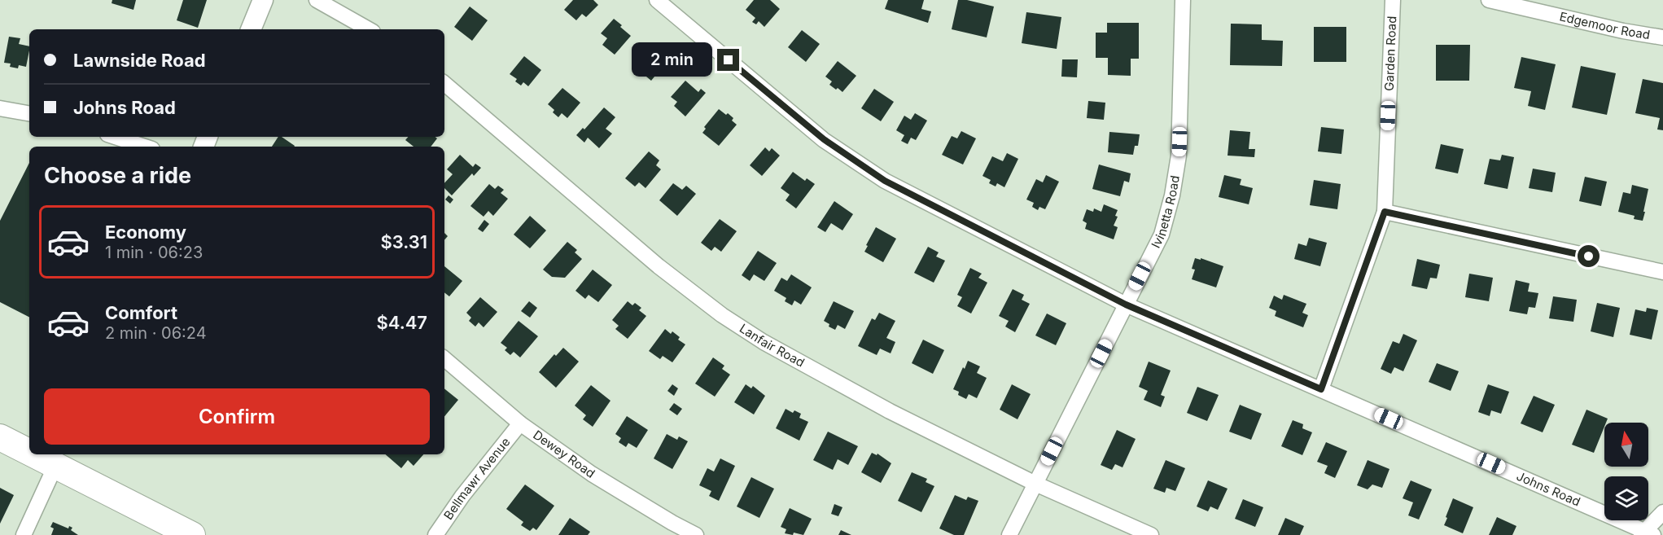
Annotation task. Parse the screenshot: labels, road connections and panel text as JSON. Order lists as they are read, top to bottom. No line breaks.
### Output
{"streets":{"street":["Edgemoor Road","Garden Road","Ivinetta Road","Lanfair Road","Dewey Road","Bellmawr Avenue","Johns Road"]},"crossings":[["Garden Road","Johns Road"],["Ivinetta Road","Lanfair Road"],["Ivinetta Road","Johns Road"],["Dewey Road","Bellmawr Avenue"]],"north":"top","page":{"banner":["Lawnside Road","Johns Road"],"bubble":"2 min","heading":"Choose a ride","list":[{"name":"Economy","note":"1 min · 06:23","value":"$3.31"},{"name":"Comfort","note":"2 min · 06:24","value":"$4.47"}],"buttons":"Confirm"}}
